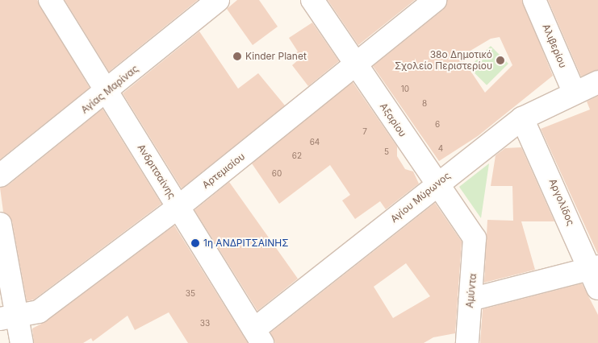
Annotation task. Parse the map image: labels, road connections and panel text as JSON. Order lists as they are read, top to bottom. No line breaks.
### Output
{"streets":{"street":["Αλιβερίου","Αγίας Μαρίνας","Αξαρίου","Αρτεμισίου","Ανδριτσαίνης","Αγίου Μύρωνος","Αργολίδος","Αμύντα"]},"crossings":[["Αλιβερίου","Αγίου Μύρωνος"],["Αγίας Μαρίνας","Ανδριτσαίνης"],["Αξαρίου","Αρτεμισίου"],["Αξαρίου","Αγίου Μύρωνος"],["Αξαρίου","Αμύντα"],["Αρτεμισίου","Ανδριτσαίνης"],["Ανδριτσαίνης","Αγίου Μύρωνος"],["Αγίου Μύρωνος","Αργολίδος"]],"places":["Kinder Planet","38ο Δημοτικό Σχολείο Περιστερίου","1η ΑΝΔΡΙΤΣΑΙΝΗΣ"],"house_numbers":["10","8","6","7","64","4","5","62","60","35","33"]}
